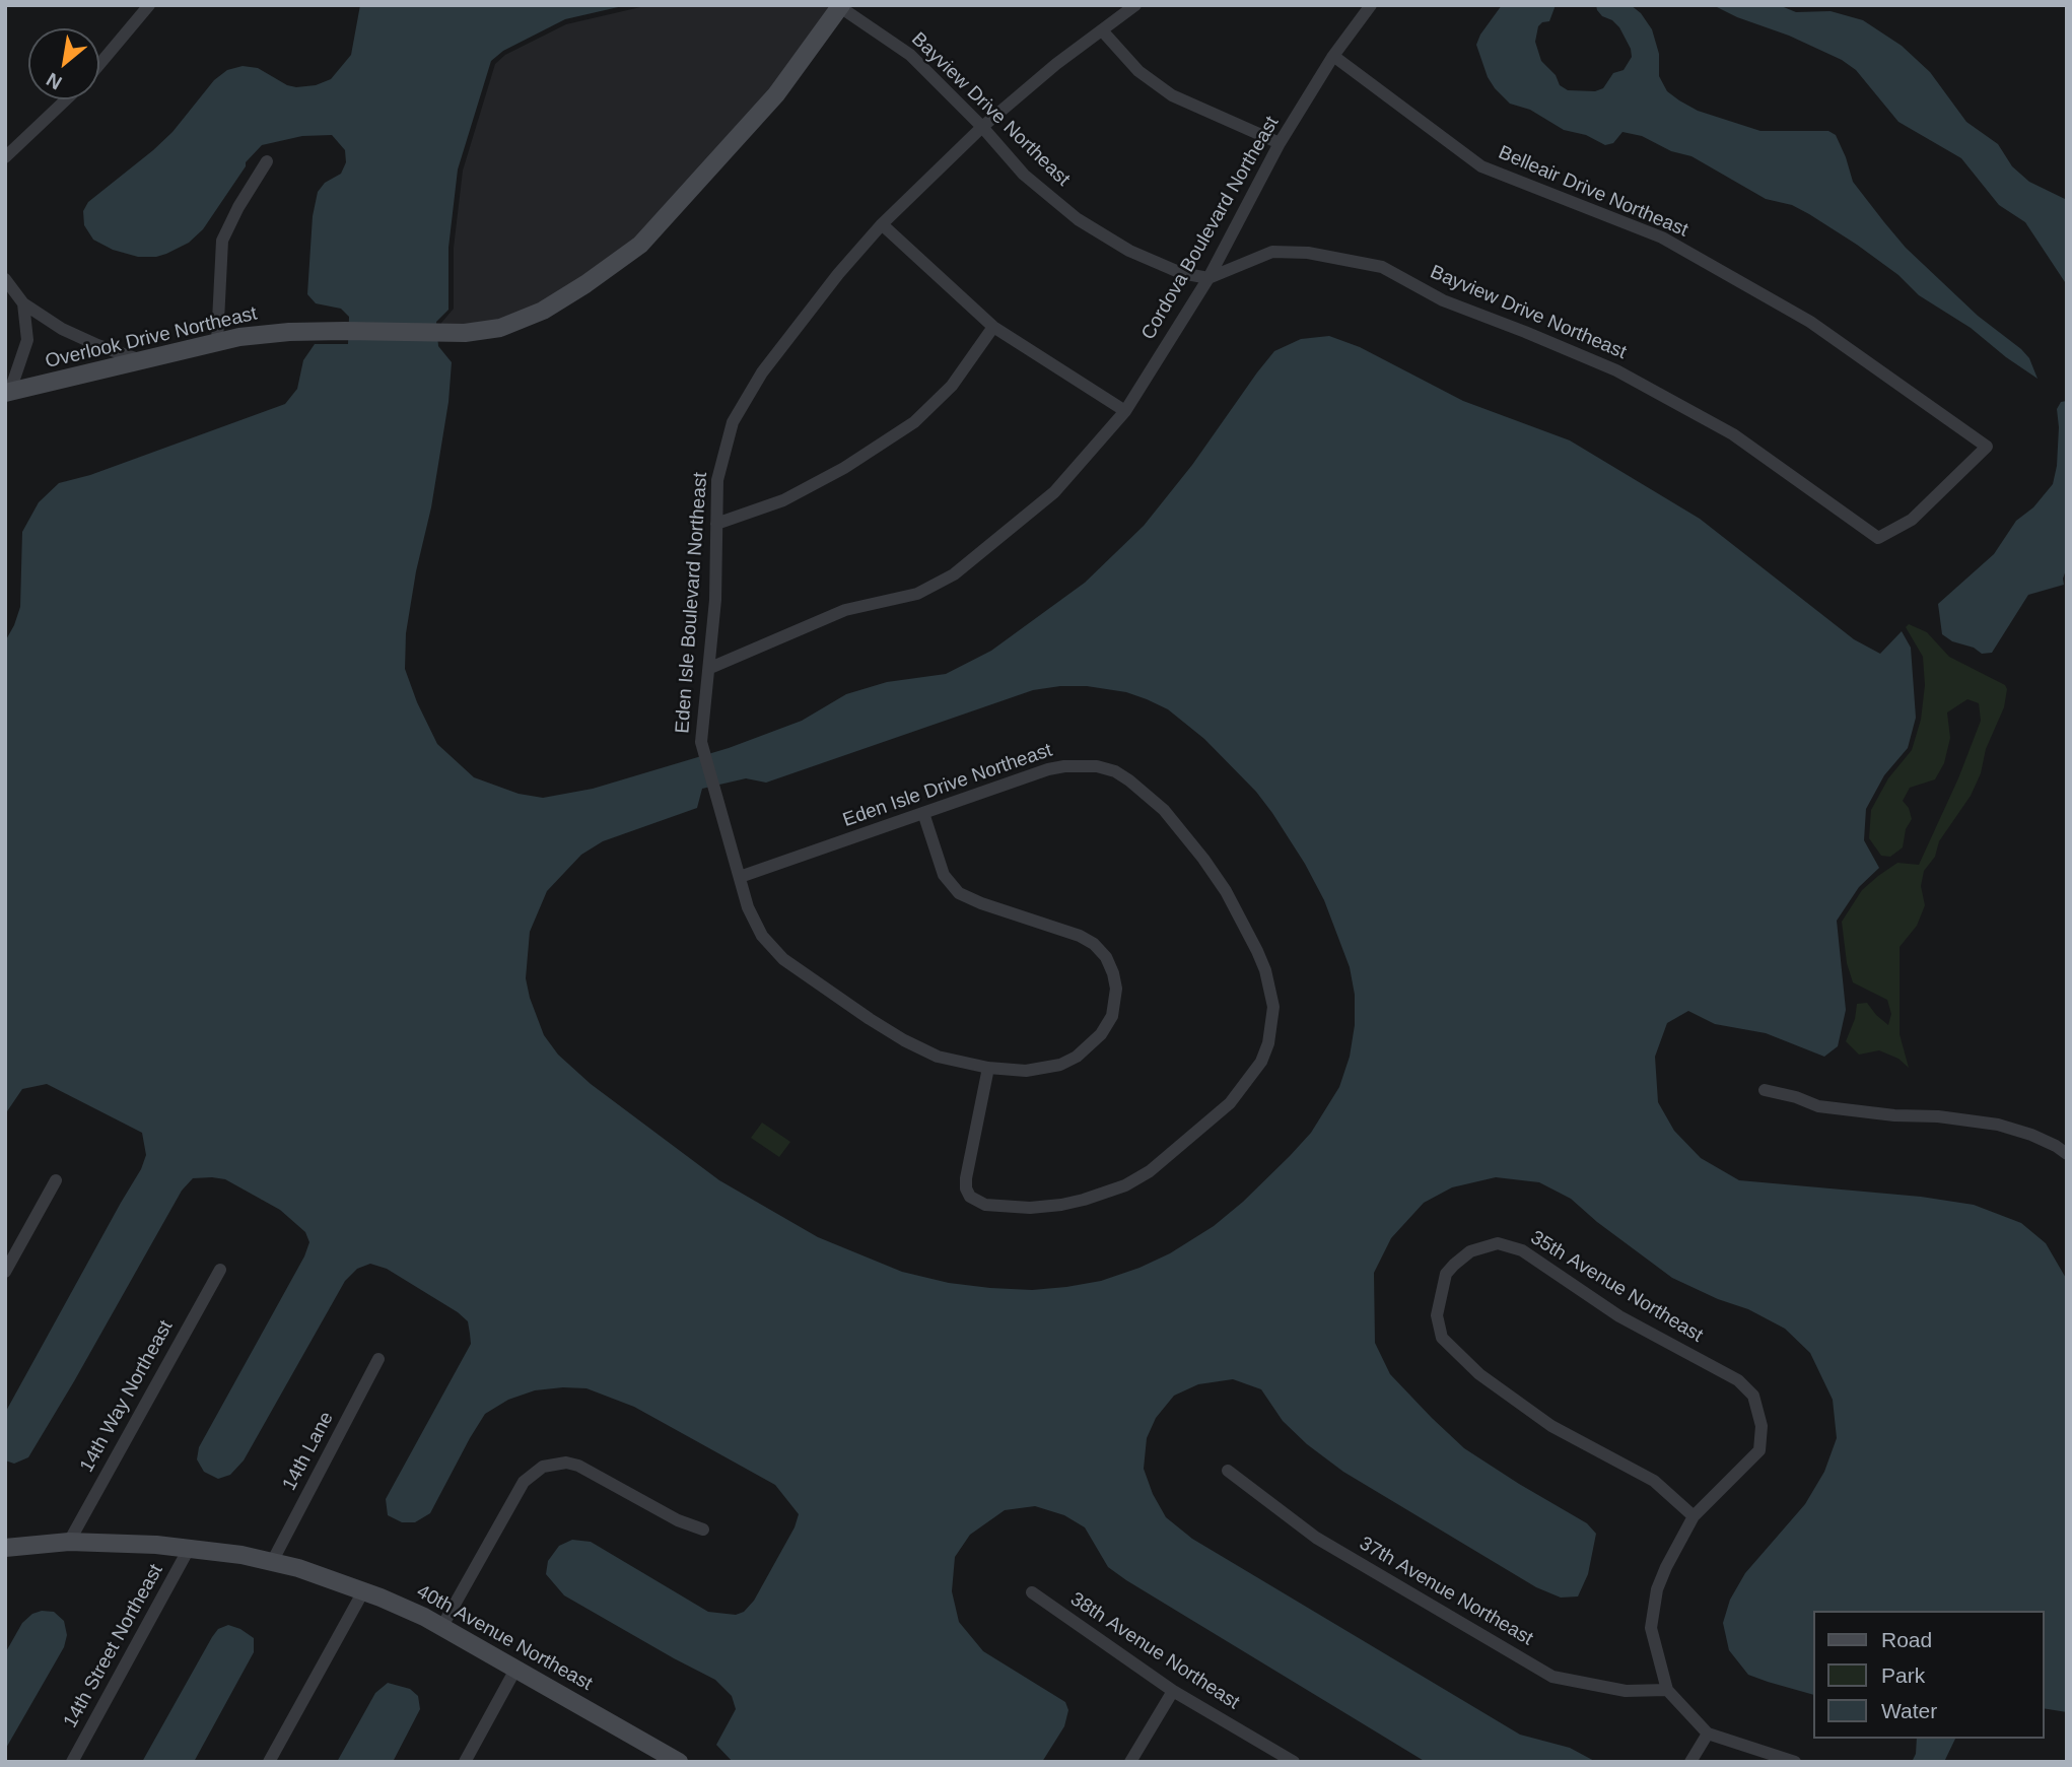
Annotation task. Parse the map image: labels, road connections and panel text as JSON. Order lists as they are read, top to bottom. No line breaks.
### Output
{"streets":{"street":["Bayview Drive Northeast","Belleair Drive Northeast","Cordova Boulevard Northeast","Overlook Drive Northeast","Eden Isle Boulevard Northeast","Eden Isle Drive Northeast","35th Avenue Northeast","14th Way Northeast","14th Lane","37th Avenue Northeast","40th Avenue Northeast","14th Street Northeast","38th Avenue Northeast"]},"crossings":[["Bayview Drive Northeast","Belleair Drive Northeast"],["Bayview Drive Northeast","Cordova Boulevard Northeast"],["Bayview Drive Northeast","Overlook Drive Northeast"],["Bayview Drive Northeast","Eden Isle Boulevard Northeast"],["Belleair Drive Northeast","Cordova Boulevard Northeast"],["Cordova Boulevard Northeast","Eden Isle Boulevard Northeast"],["Eden Isle Boulevard Northeast","Eden Isle Drive Northeast"],["14th Way Northeast","40th Avenue Northeast"],["14th Lane","40th Avenue Northeast"],["40th Avenue Northeast","14th Street Northeast"]],"legend":["Road","Park","Water"],"north":"bottom left"}
